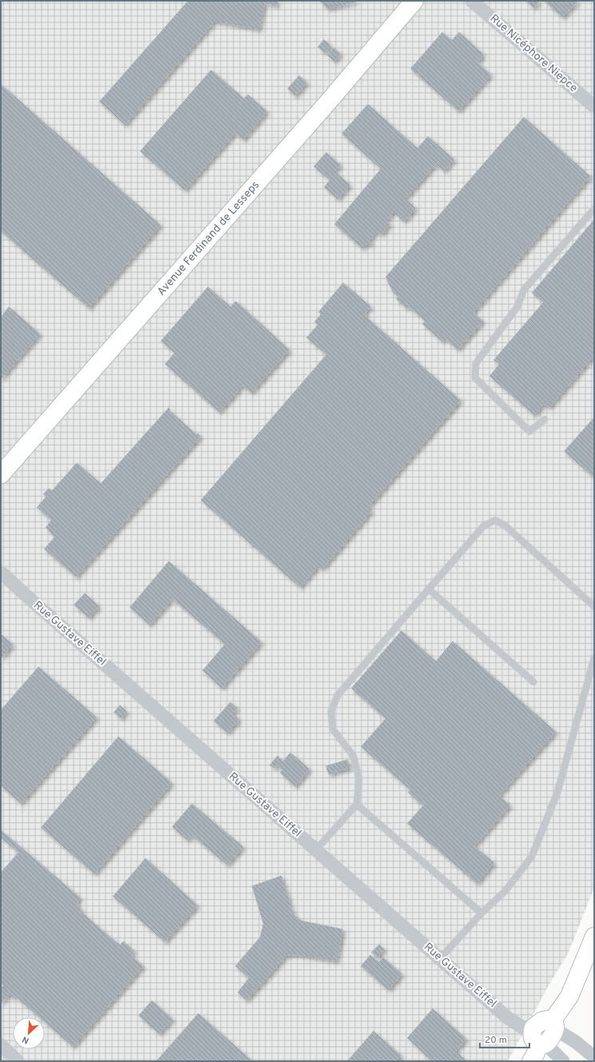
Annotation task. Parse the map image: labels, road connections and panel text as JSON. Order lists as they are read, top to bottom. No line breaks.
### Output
{"streets":{"main road":["Avenue Ferdinand de Lesseps"],"street":["Rue Nicéphore Niepce","Rue Gustave Eiffel"]},"scale_bar":"20 m","north":"bottom left"}
